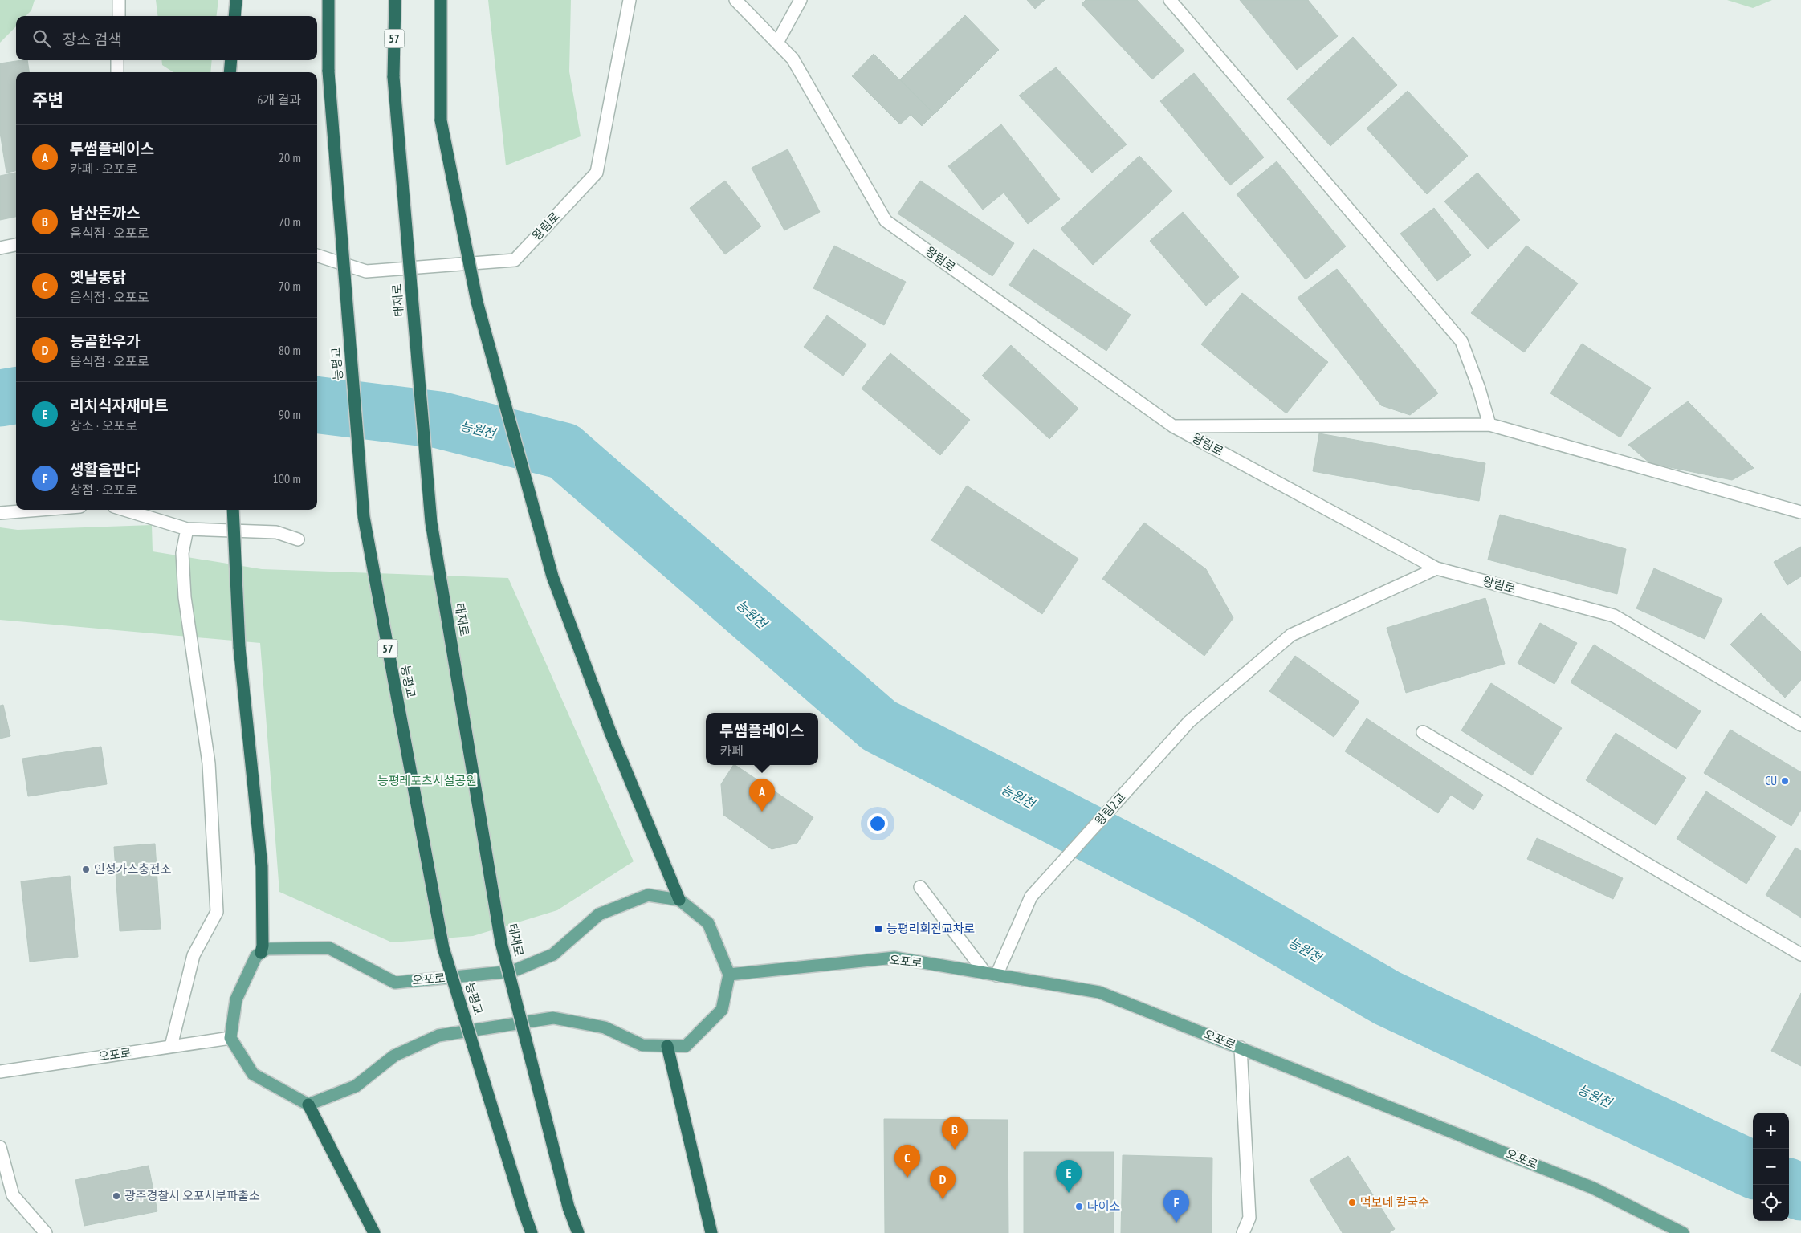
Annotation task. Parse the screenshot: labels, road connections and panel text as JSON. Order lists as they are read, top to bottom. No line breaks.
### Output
{"streets":{"highway":["57","태재로","능평교"],"main road":["오포로"],"street":["왕림로","왕림2교"]},"crossings":[["왕림로","왕림2교"],["왕림2교","오포로"]],"water":["능원천"],"parks":["능평레포츠시설공원"],"places":{"other":["CU","인성가스충전소","광주경찰서 오포서부파출소","먹보네 칼국수","다이소"],"transit":["능평리회전교차로"]},"page":{"search":"장소 검색","heading":["주변","6개 결과"],"list":[{"mark":"A","name":"투썸플레이스","note":"카페 · 오포로","value":"20 m"},{"mark":"B","name":"남산돈까스","note":"음식점 · 오포로","value":"70 m"},{"mark":"C","name":"옛날통닭","note":"음식점 · 오포로","value":"70 m"},{"mark":"D","name":"능골한우가","note":"음식점 · 오포로","value":"80 m"},{"mark":"E","name":"리치식자재마트","note":"장소 · 오포로","value":"90 m"},{"mark":"F","name":"생활을판다","note":"상점 · 오포로","value":"100 m"}],"popup":["투썸플레이스","카페"],"pins":["A","B","C","E","D","F"],"map_buttons":["+","−"]}}
